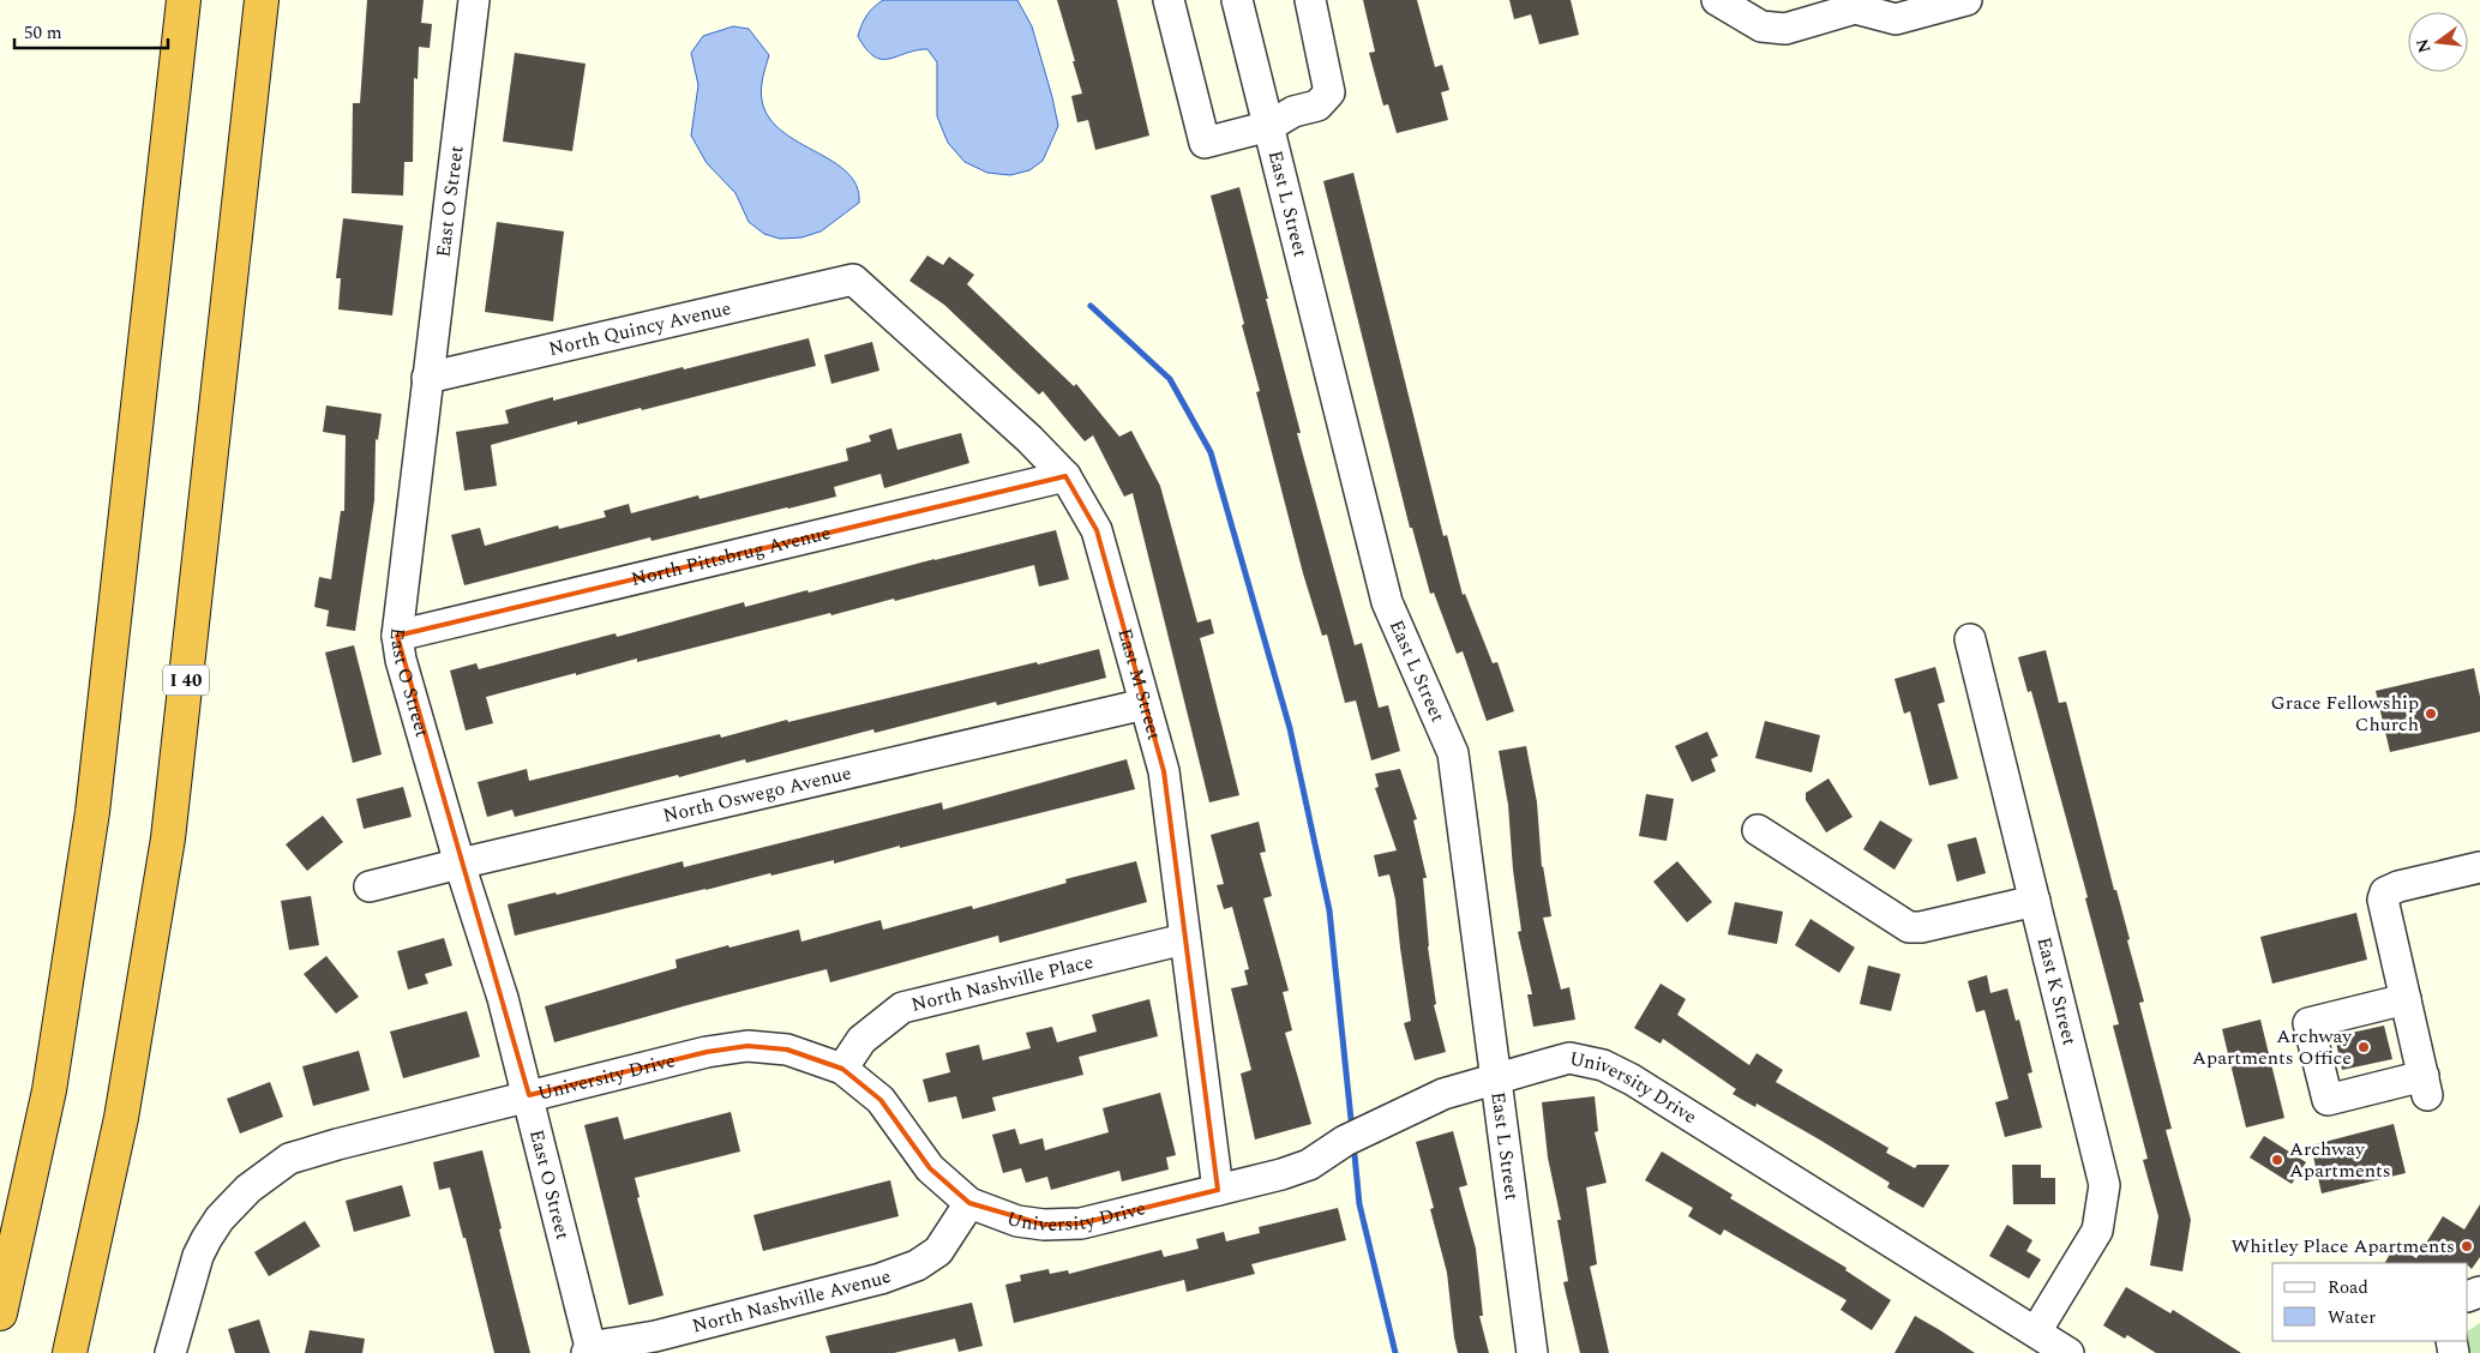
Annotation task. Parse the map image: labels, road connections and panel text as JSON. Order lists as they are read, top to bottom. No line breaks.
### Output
{"streets":{"highway":["I 40"],"street":["East O Street","East L Street","North Quincy Avenue","North Pittsbrug Avenue","East M Street","North Oswego Avenue","North Nashville Place","East K Street","University Drive","North Nashville Avenue"]},"crossings":[["East O Street","North Quincy Avenue"],["East O Street","North Pittsbrug Avenue"],["East O Street","North Oswego Avenue"],["East O Street","University Drive"],["East O Street","North Nashville Avenue"],["East L Street","University Drive"],["North Quincy Avenue","East M Street"],["North Pittsbrug Avenue","East M Street"],["East M Street","North Oswego Avenue"],["East M Street","North Nashville Place"],["East M Street","University Drive"],["North Nashville Place","University Drive"],["East K Street","University Drive"],["University Drive","North Nashville Avenue"]],"places":["Grace Fellowship Church","Archway Apartments Office","Archway Apartments","Whitley Place Apartments"],"legend":["Road","Water"],"scale_bar":"50 m","north":"left"}
